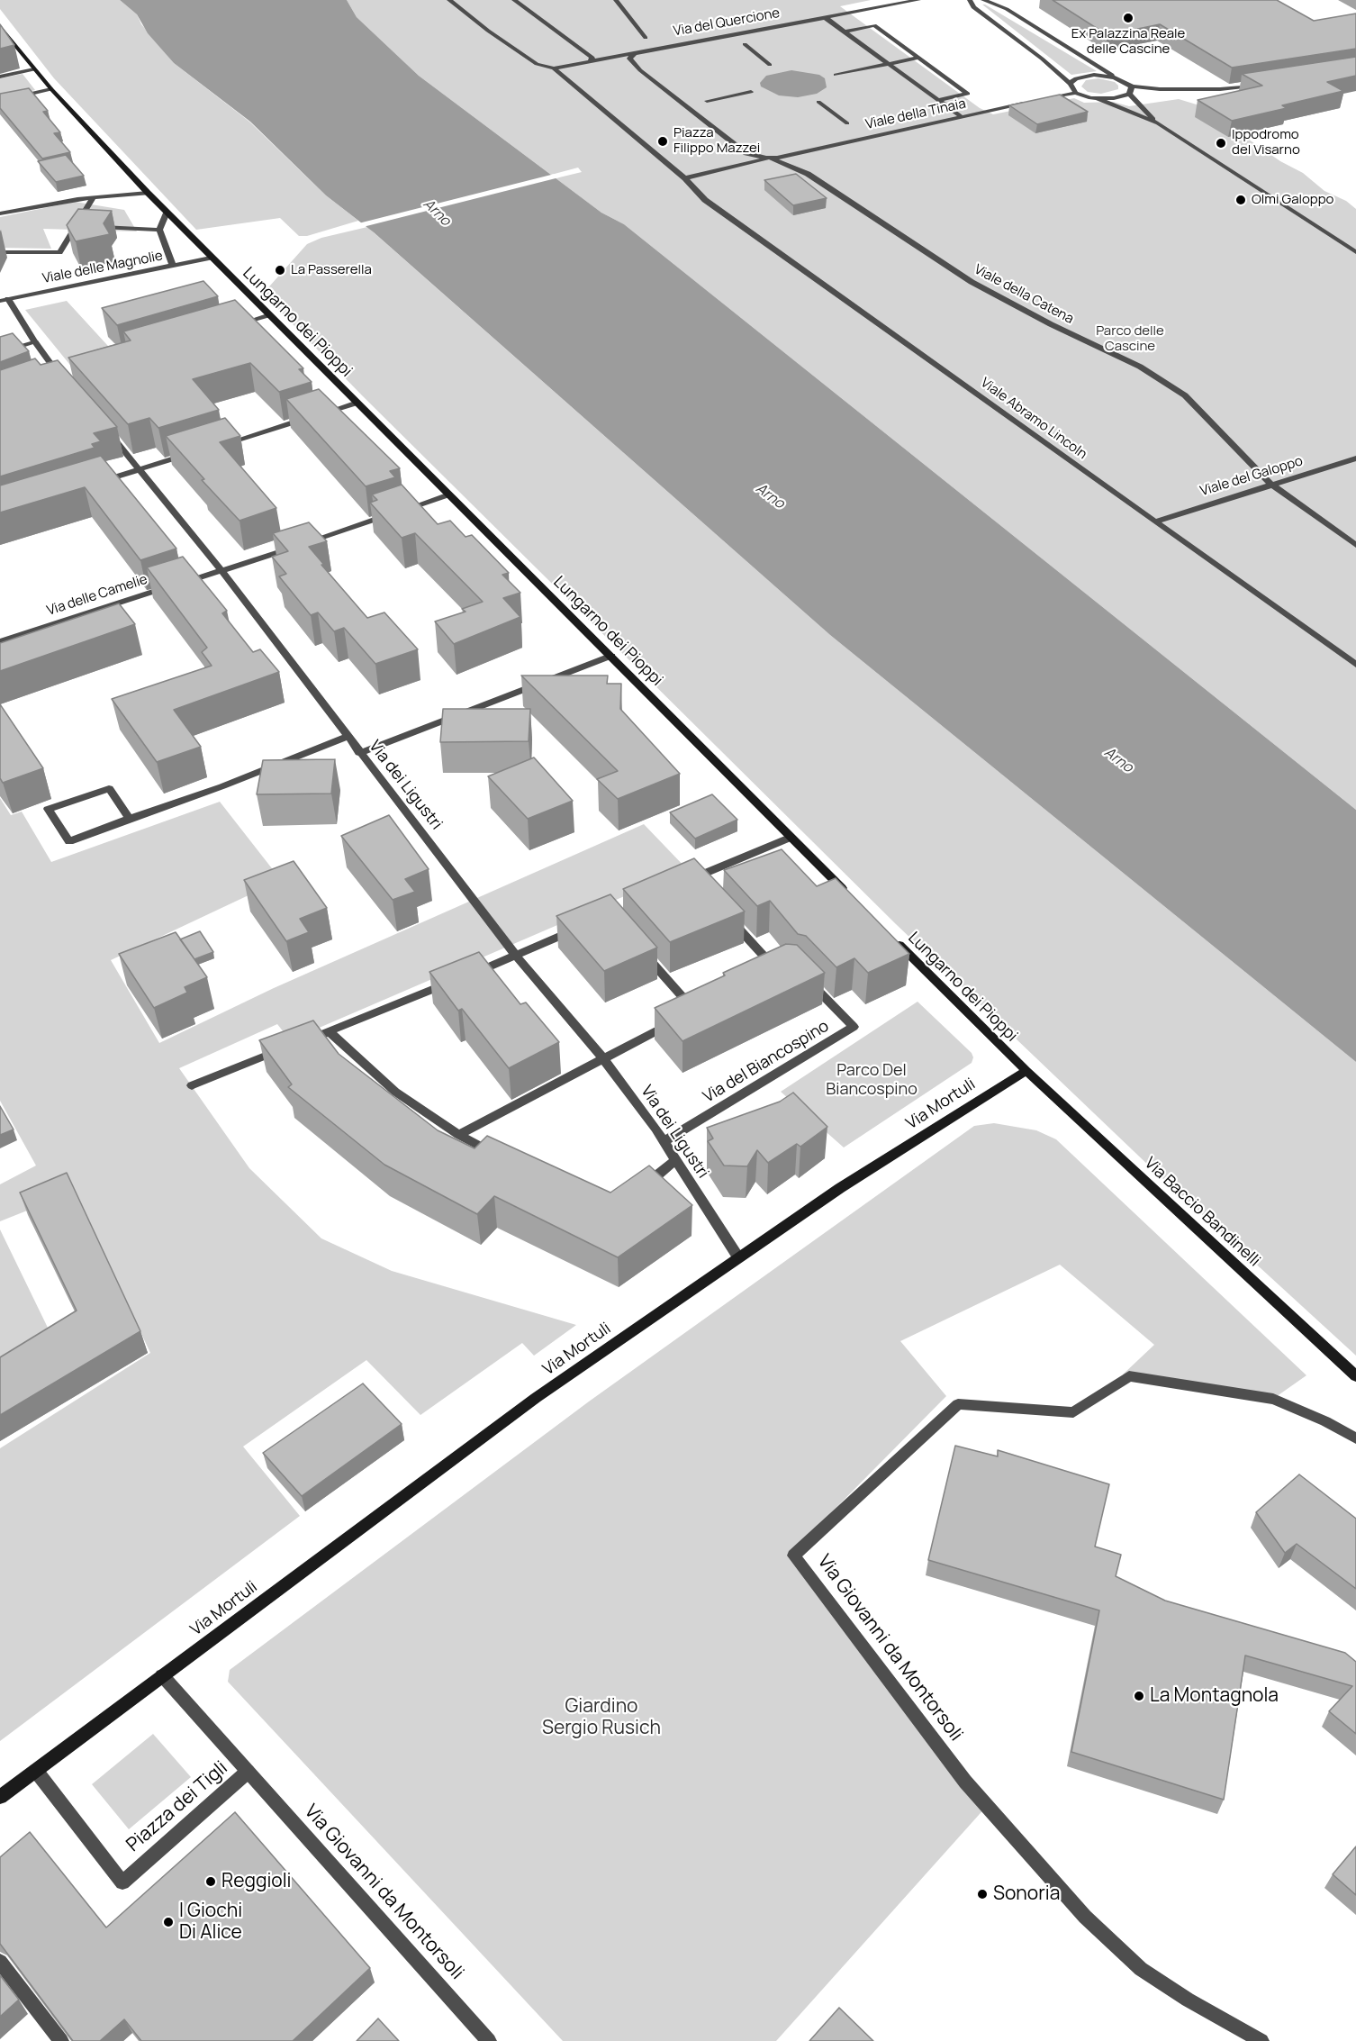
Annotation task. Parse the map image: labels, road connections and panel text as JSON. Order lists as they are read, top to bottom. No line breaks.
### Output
{"streets":{"street":["Via del Quercione","Viale della Tinaia","Viale delle Magnolie","Viale della Catena","Lungarno dei Pioppi","Viale Abramo Lincoln","Viale del Galoppo","Via delle Camelie","Via dei Ligustri","Via del Biancospino","Via Mortuli","Via Baccio Bandinelli","Via Giovanni da Montorsoli","Piazza dei Tigli"]},"crossings":[["Via del Quercione","Viale della Tinaia"],["Viale della Tinaia","Viale della Catena"],["Viale delle Magnolie","Lungarno dei Pioppi"],["Viale della Catena","Viale del Galoppo"],["Lungarno dei Pioppi","Via Mortuli"],["Lungarno dei Pioppi","Via Baccio Bandinelli"],["Viale Abramo Lincoln","Viale del Galoppo"],["Via dei Ligustri","Via del Biancospino"],["Via dei Ligustri","Via Mortuli"],["Via Mortuli","Via Baccio Bandinelli"],["Via Mortuli","Piazza dei Tigli"],["Via Giovanni da Montorsoli","Piazza dei Tigli"]],"water":["Arno"],"parks":["Parco delle Cascine","Parco Del Biancospino","Giardino Sergio Rusich"],"places":["Ex Palazzina Reale delle Cascine","Piazza Filippo Mazzei","Ippodromo del Visarno","Olmi Galoppo","La Passerella","La Montagnola","Reggioli","Sonoria","I Giochi Di Alice"]}
